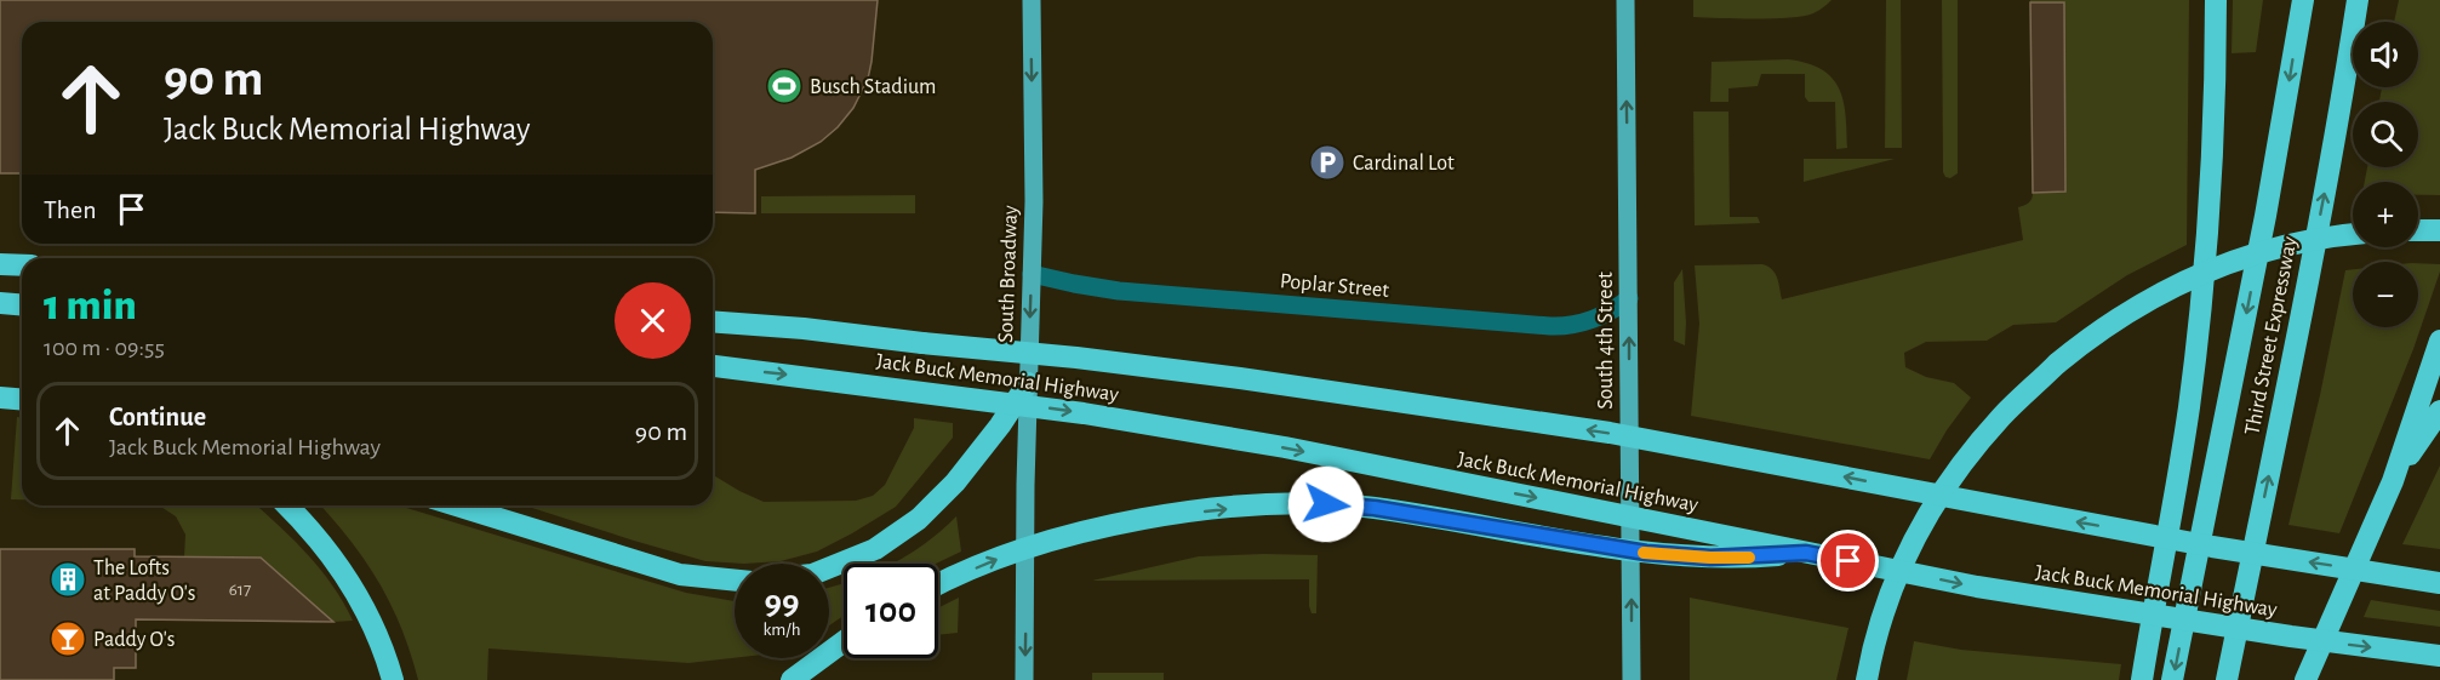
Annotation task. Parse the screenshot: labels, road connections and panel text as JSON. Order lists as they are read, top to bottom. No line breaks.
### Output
{"streets":{"highway":["Third Street Expressway","Jack Buck Memorial Highway"],"main road":["South Broadway","South 4th Street"],"street":["Poplar Street"]},"crossings":[["South Broadway","Poplar Street"],["Poplar Street","South 4th Street"]],"one_way":["South Broadway","South 4th Street"],"places":{"sports":["Busch Stadium"],"parking":["Cardinal Lot"],"building":["The Lofts at Paddy O's"],"bar":["Paddy O's"]},"house_numbers":["617"],"page":{"map_buttons":["+","−"],"turn":["90 m","Jack Buck Memorial Highway"],"then":"Then","heading":["1 min","100 m · 09:55"],"list":[{"name":"Continue","note":"Jack Buck Memorial Highway","value":"90 m"}],"speed":"99 km/h","limit":"100"}}
